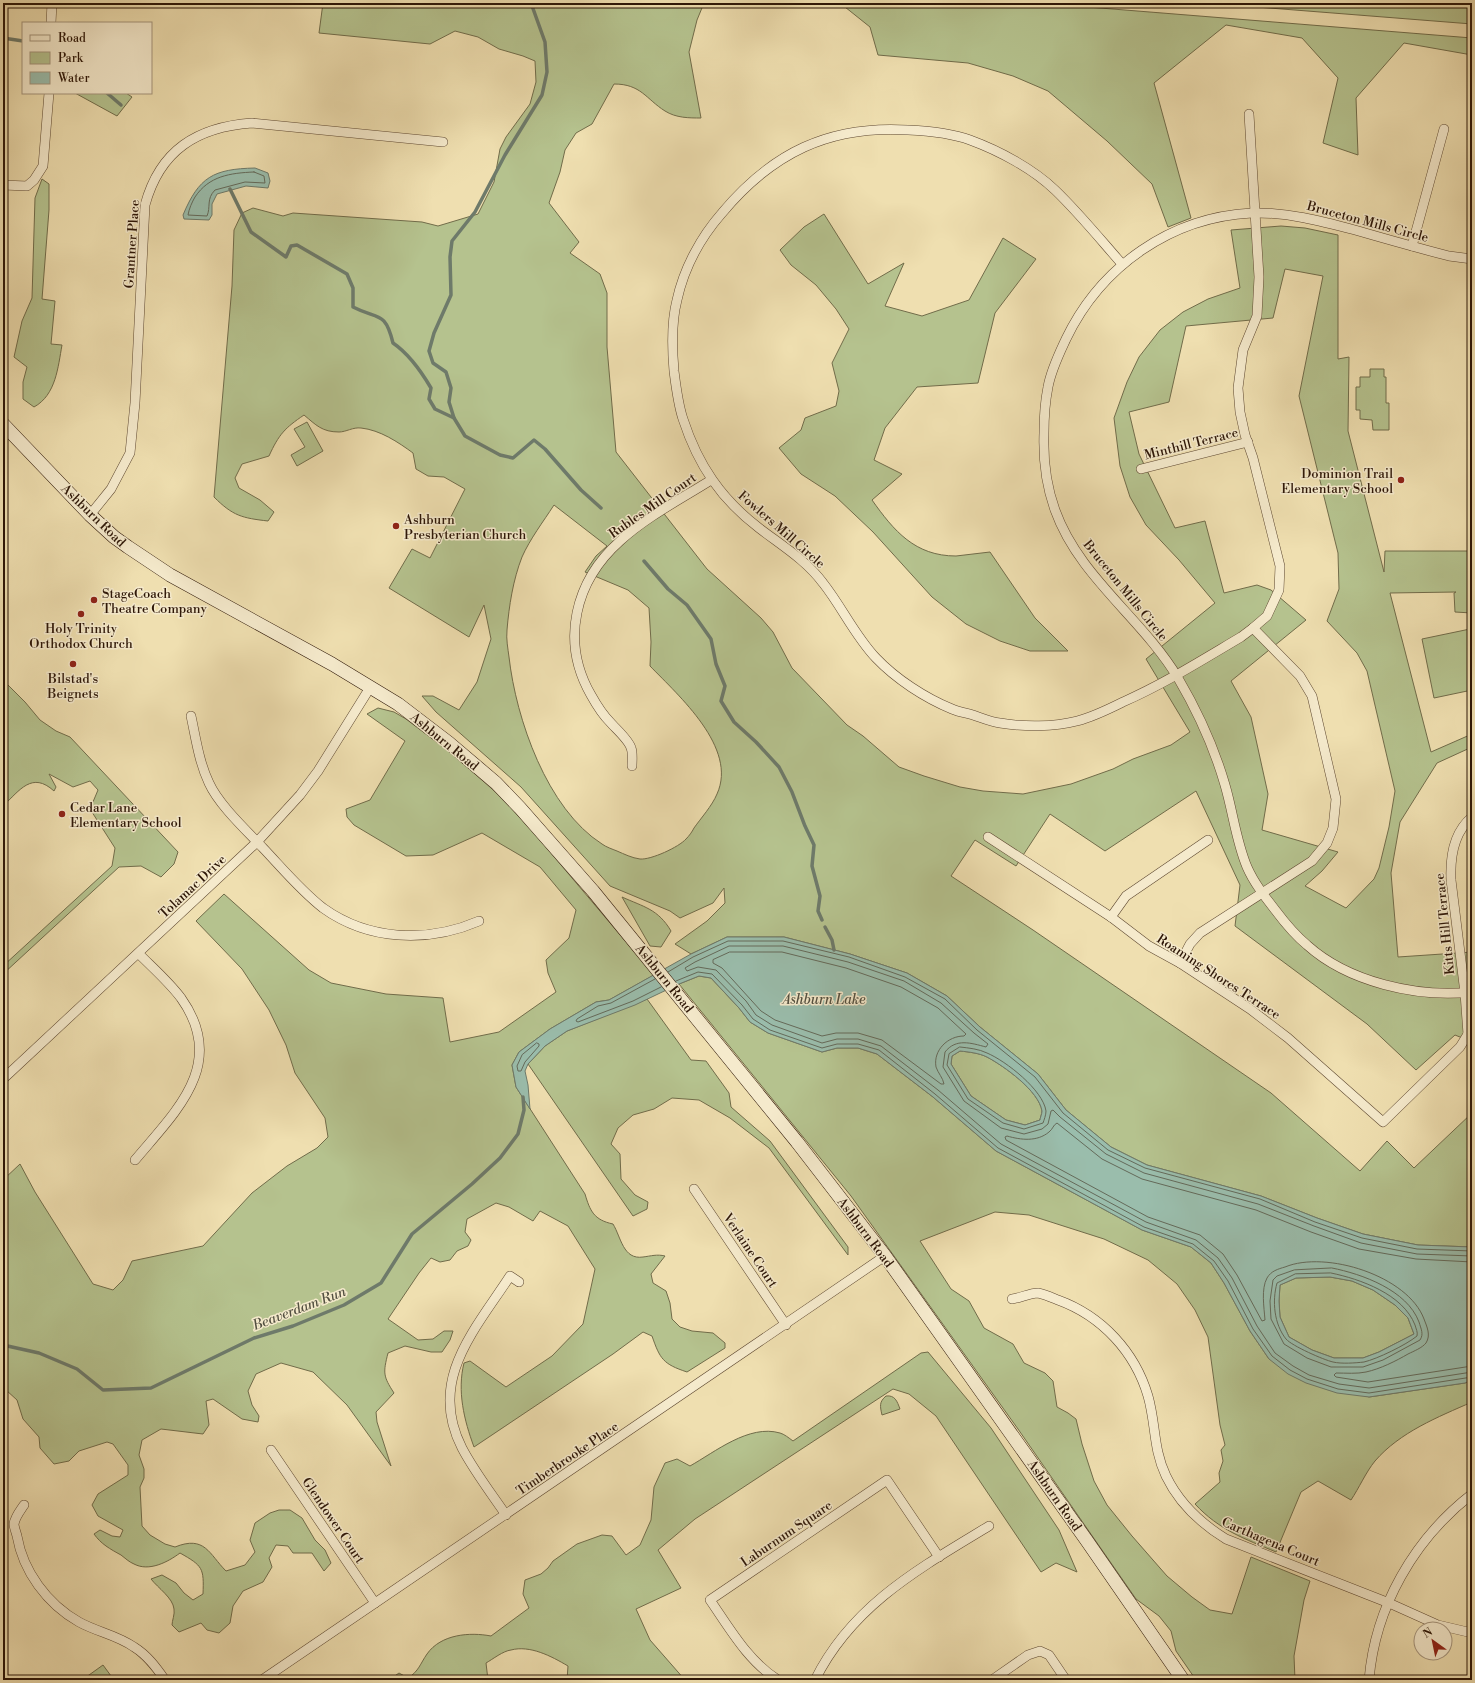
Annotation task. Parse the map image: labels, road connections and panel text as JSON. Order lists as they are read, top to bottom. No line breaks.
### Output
{"streets":{"main road":["Ashburn Road"],"street":["Bruceton Mills Circle","Grantner Place","Minthill Terrace","Rubles Mill Court","Fowlers Mill Circle","Tolamac Drive","Kitts Hill Terrace","Roaming Shores Terrace","Verlaine Court","Timberbrooke Place","Glendower Court","Laburnum Square","Carthagena Court"]},"crossings":[["Bruceton Mills Circle","Fowlers Mill Circle"],["Bruceton Mills Circle","Kitts Hill Terrace"],["Grantner Place","Ashburn Road"],["Minthill Terrace","Fowlers Mill Circle"],["Rubles Mill Court","Fowlers Mill Circle"],["Ashburn Road","Tolamac Drive"],["Ashburn Road","Timberbrooke Place"],["Kitts Hill Terrace","Roaming Shores Terrace"],["Verlaine Court","Timberbrooke Place"],["Timberbrooke Place","Glendower Court"]],"water":["Ashburn Lake","Beaverdam Run"],"places":["Dominion Trail Elementary School","Ashburn Presbyterian Church","StageCoach Theatre Company","Holy Trinity Orthodox Church","Bilstad's Beignets","Cedar Lane Elementary School"],"legend":["Road","Park","Water"],"north":"top left"}
